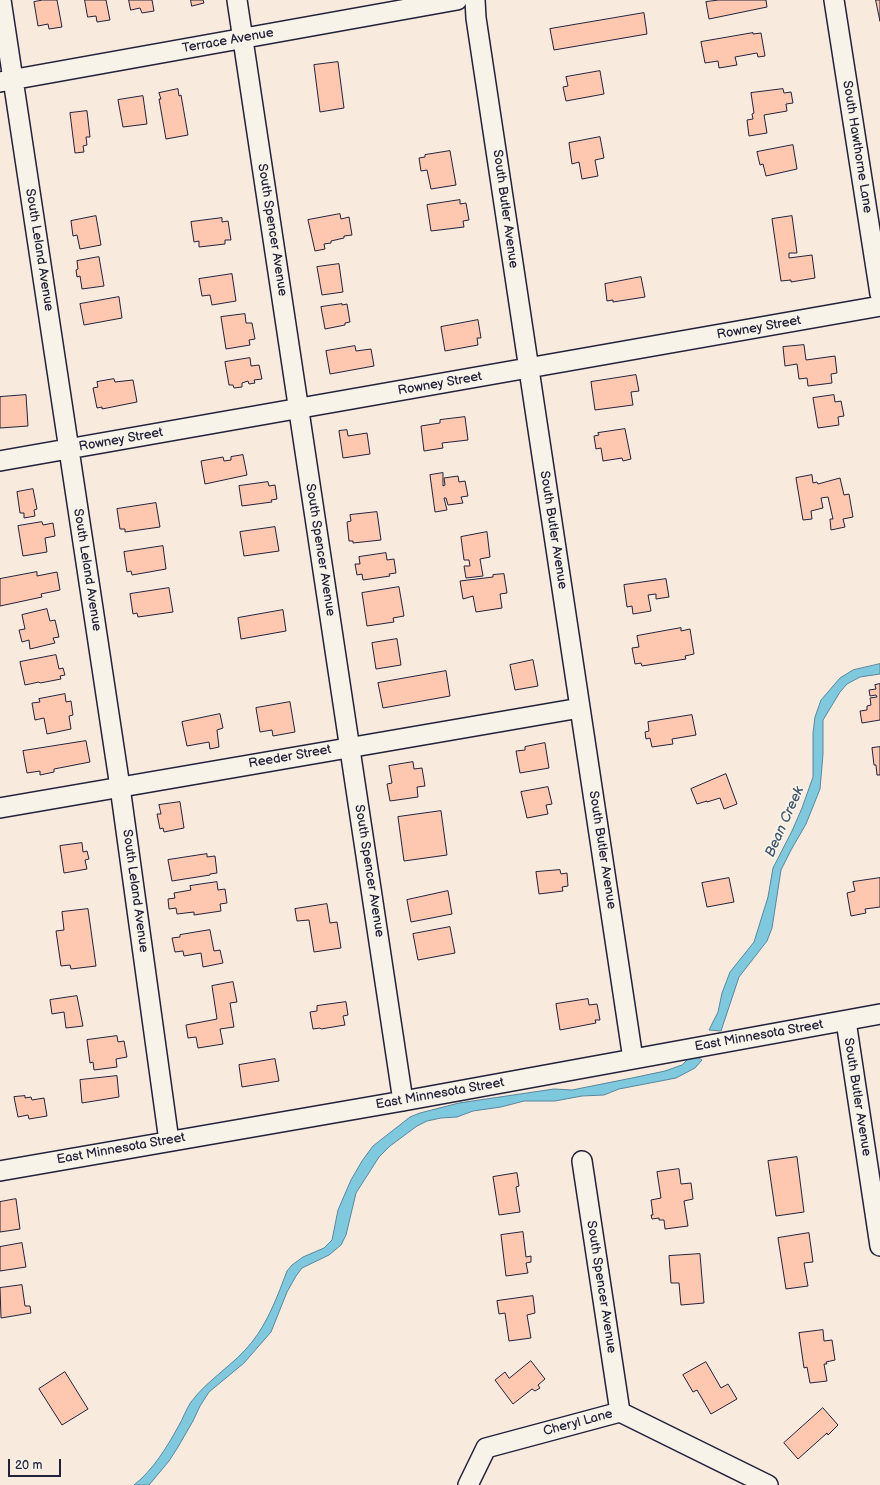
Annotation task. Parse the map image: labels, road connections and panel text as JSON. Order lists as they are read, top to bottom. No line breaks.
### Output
{"streets":{"street":["Terrace Avenue","South Hawthorne Lane","South Butler Avenue","South Spencer Avenue","South Leland Avenue","Rowney Street","Reeder Street","East Minnesota Street","Cheryl Lane"]},"crossings":[["Terrace Avenue","South Spencer Avenue"],["Terrace Avenue","South Leland Avenue"],["South Butler Avenue","Rowney Street"],["South Butler Avenue","Reeder Street"],["South Butler Avenue","East Minnesota Street"],["South Spencer Avenue","Rowney Street"],["South Spencer Avenue","Reeder Street"],["South Spencer Avenue","East Minnesota Street"],["South Spencer Avenue","Cheryl Lane"],["South Leland Avenue","Rowney Street"],["South Leland Avenue","Reeder Street"],["South Leland Avenue","East Minnesota Street"]],"water":["Bean Creek"],"scale_bar":"20 m"}
